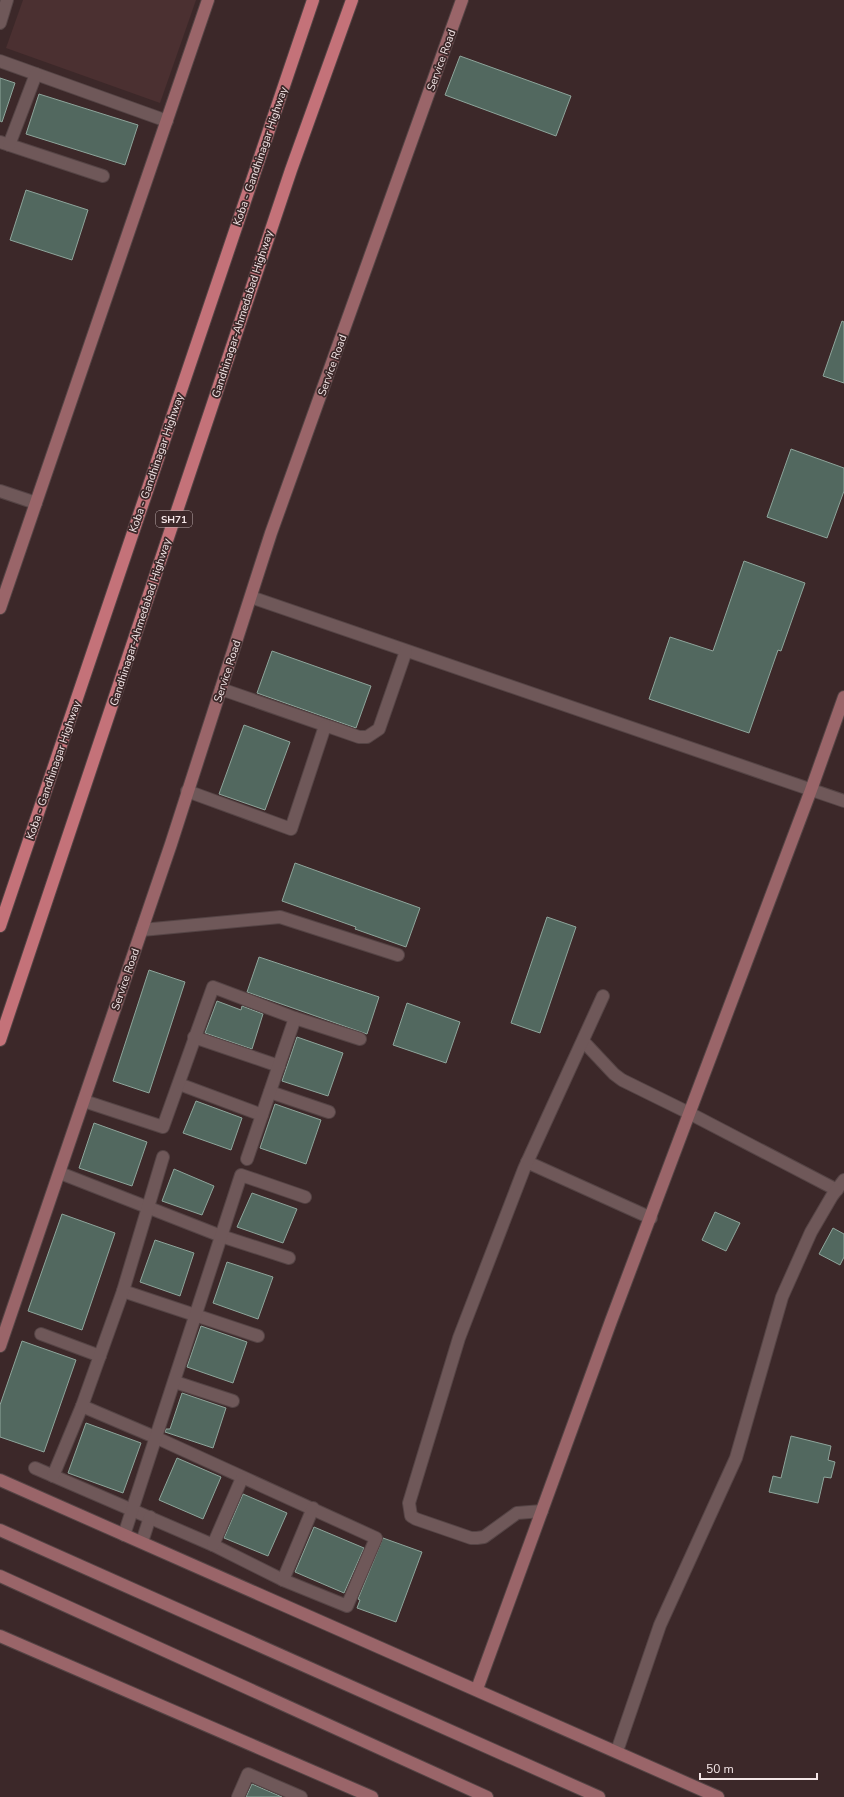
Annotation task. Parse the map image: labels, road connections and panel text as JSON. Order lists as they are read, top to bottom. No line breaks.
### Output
{"streets":{"main road":["Koba - Gandhinagar Highway","Gandhinagar-Ahmedabad Highway","SH71"],"street":["Service Road"]},"scale_bar":"50 m"}
